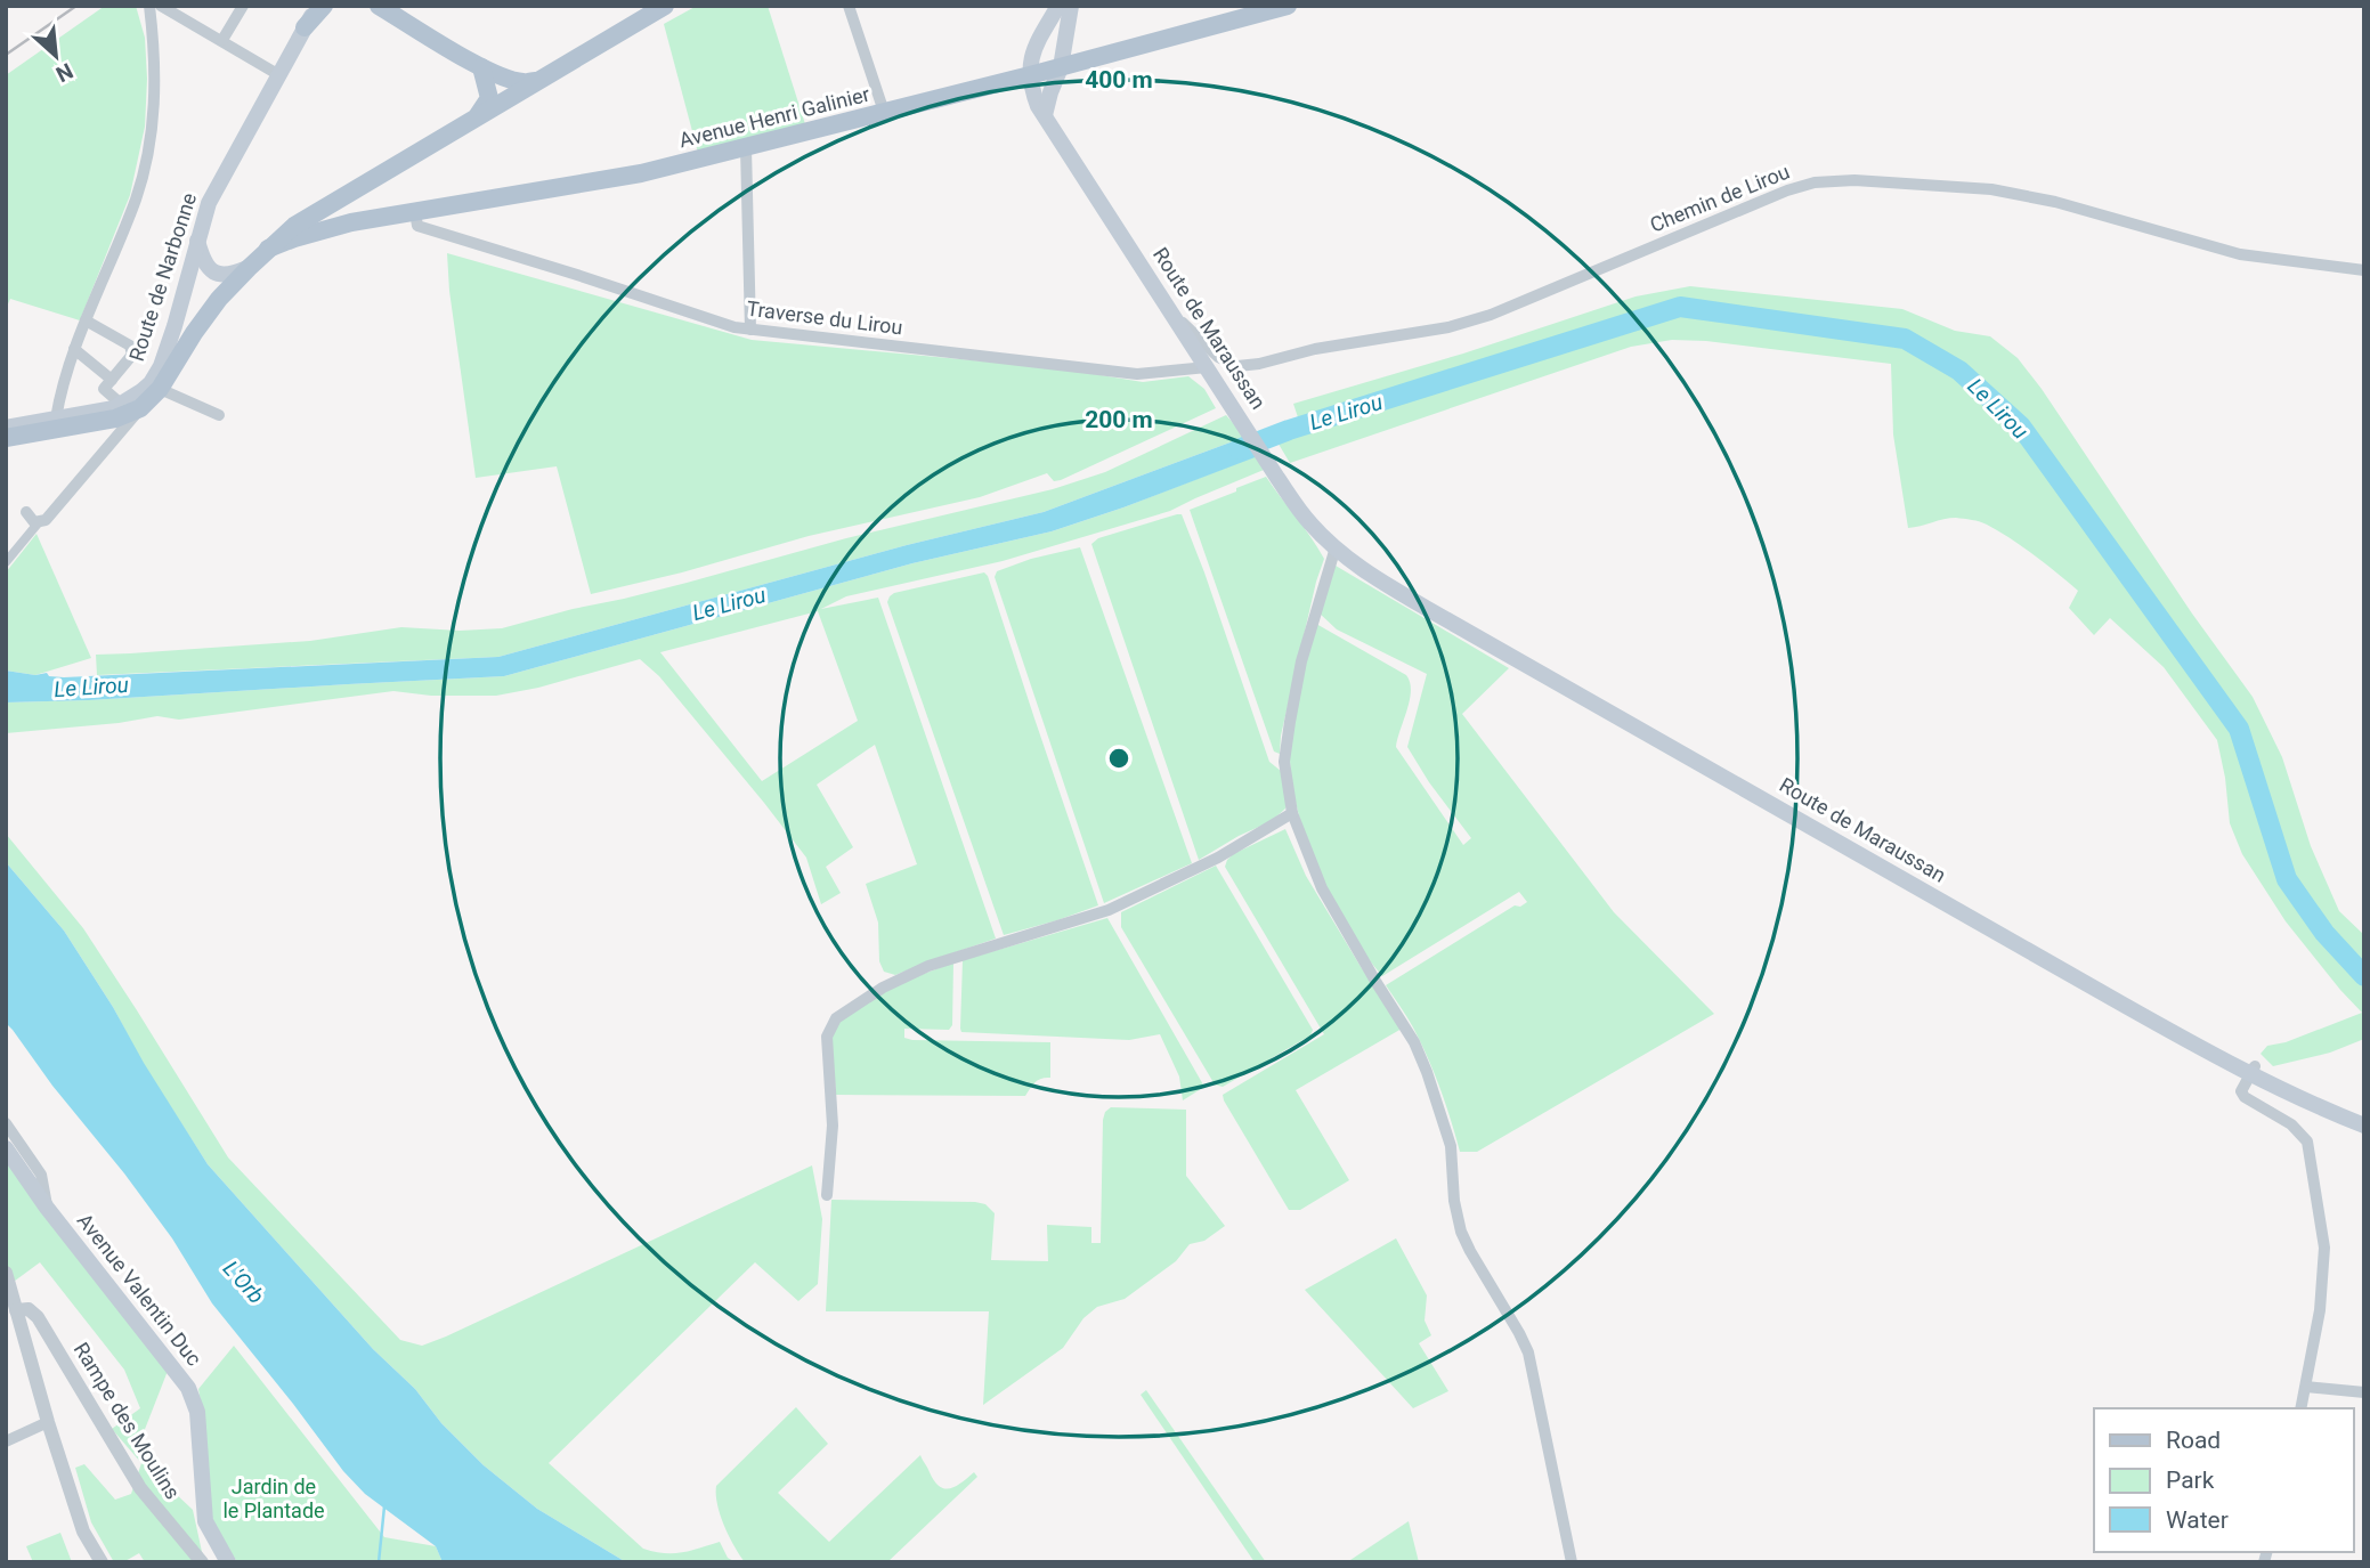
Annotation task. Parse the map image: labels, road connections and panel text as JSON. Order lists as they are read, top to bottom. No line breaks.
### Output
{"streets":{"main road":["Avenue Henri Galinier","Route de Narbonne","Route de Maraussan","Avenue Valentin Duc"],"street":["Chemin de Lirou","Traverse du Lirou","Rampe des Moulins"]},"crossings":[["Avenue Henri Galinier","Traverse du Lirou"],["Avenue Henri Galinier","Route de Maraussan"],["Chemin de Lirou","Route de Maraussan"],["Traverse du Lirou","Route de Maraussan"]],"water":["Le Lirou","L'Orb"],"parks":["Jardin de le Plantade"],"legend":["Road","Park","Water"],"north":"bottom right","rings":["400 m","200 m"]}
